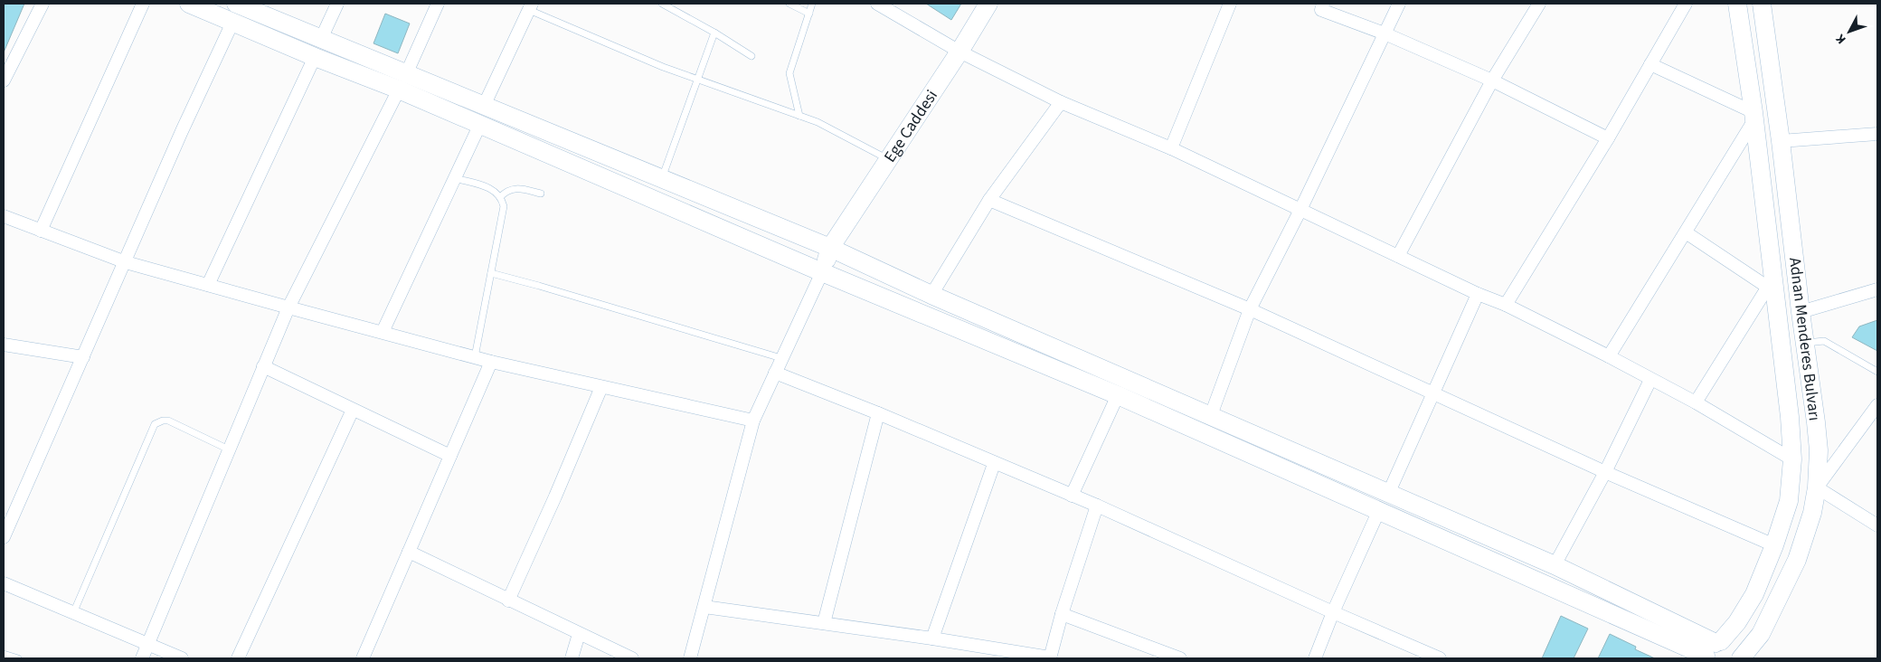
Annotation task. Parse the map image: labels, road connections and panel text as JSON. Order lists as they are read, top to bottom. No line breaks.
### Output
{"streets":{"main road":["Ege Caddesi","Adnan Menderes Bulvarı"]},"north":"bottom left"}
